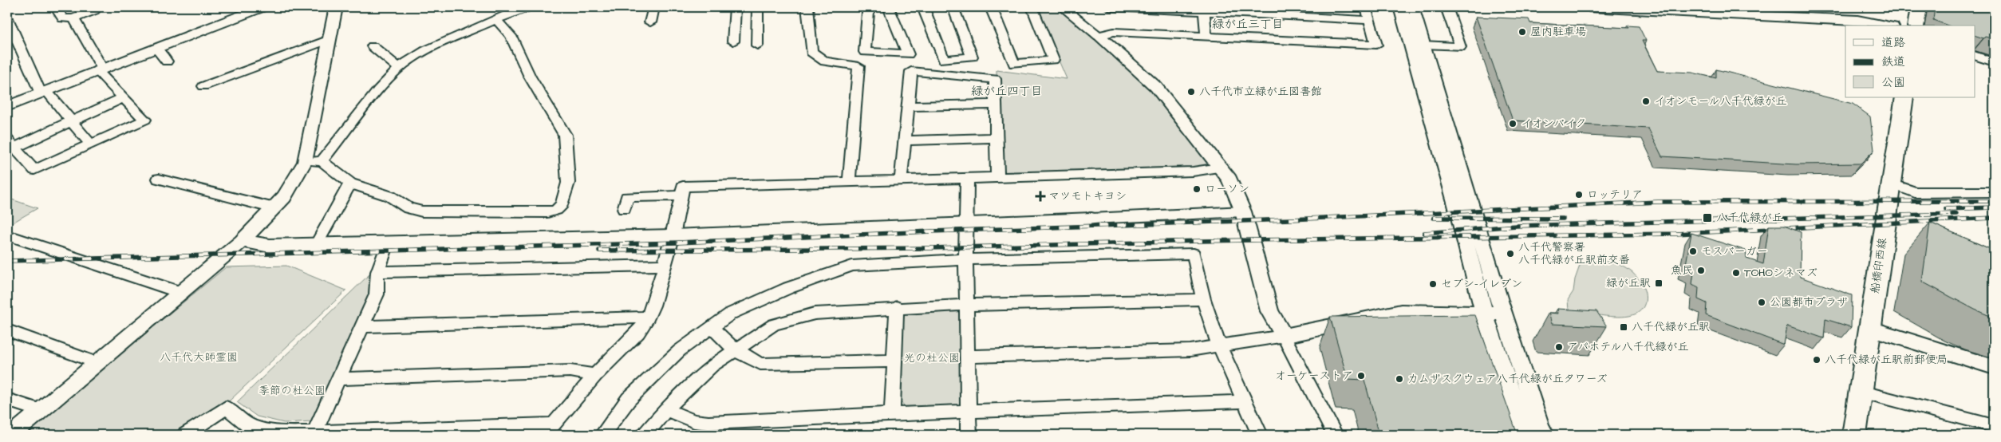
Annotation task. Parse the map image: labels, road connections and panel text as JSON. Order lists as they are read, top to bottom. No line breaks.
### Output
{"streets":{"main road":["船橋印西線"]},"districts":["緑が丘三丁目","緑が丘四丁目"],"parks":["八千代大師霊園","光の杜公園","季節の杜公園"],"places":{"other":["屋内駐車場","八千代市立緑が丘図書館","イオンモール八千代緑が丘","イオンバイク","ローソン","ロッテリア","モスバーガー","八千代警察署 八千代緑が丘駅前交番","魚民","TOHOシネマズ","セブン-イレブン","公園都市プラザ","アパホテル八千代緑が丘","八千代緑が丘駅前郵便局","オーケーストア","カムザスクウェア八千代緑が丘タワーズ"],"health":["マツモトキヨシ"],"transit":["八千代緑が丘","緑が丘駅","八千代緑が丘駅"]},"legend":["道路","鉄道","公園"]}
